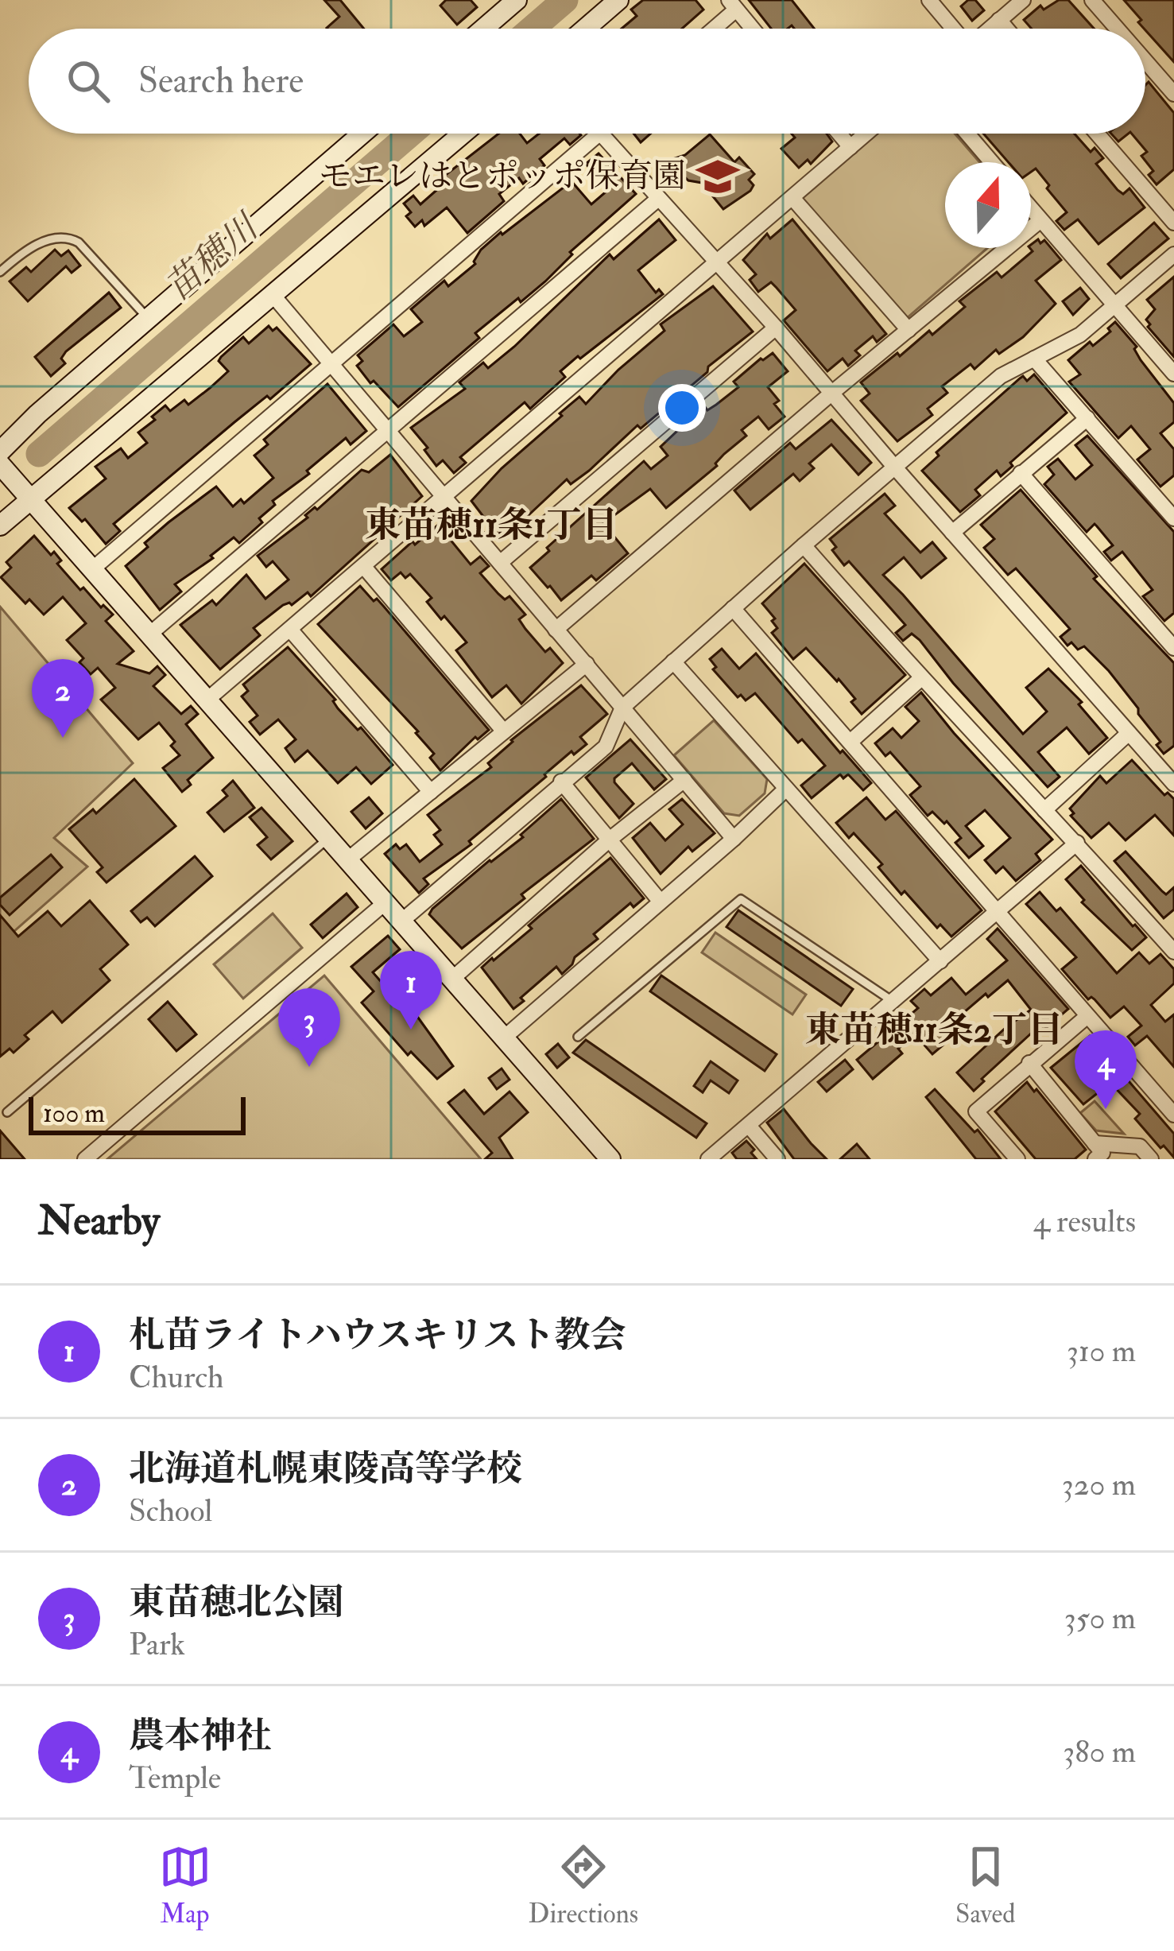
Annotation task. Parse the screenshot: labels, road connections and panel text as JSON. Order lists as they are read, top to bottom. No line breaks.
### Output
{"districts":["東苗穂11条1丁目","東苗穂11条2丁目"],"water":["苗穂川"],"places":{"school or university":["モエレはとポッポ保育園"]},"scale_bar":"100 m","north":"top","page":{"search":"Search here","pins":["2","1","3","4"],"scale":"100 m","heading":["Nearby","4 results"],"list":[{"mark":"1","name":"札苗ライトハウスキリスト教会","note":"Church","value":"310 m"},{"mark":"2","name":"北海道札幌東陵高等学校","note":"School","value":"320 m"},{"mark":"3","name":"東苗穂北公園","note":"Park","value":"350 m"},{"mark":"4","name":"農本神社","note":"Temple","value":"380 m"}],"nav":["Map","Directions","Saved"]}}
